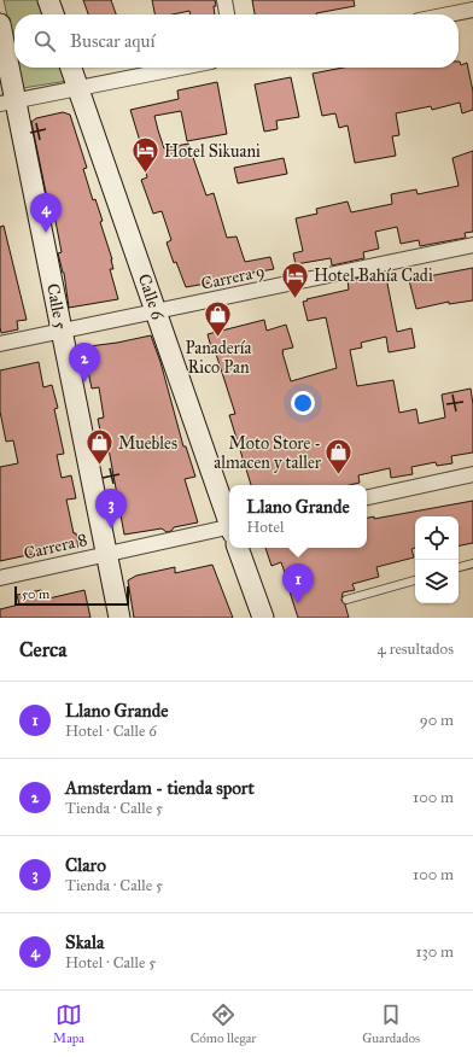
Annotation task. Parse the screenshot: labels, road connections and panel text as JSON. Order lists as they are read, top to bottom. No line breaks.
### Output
{"streets":{"street":["Carrera 9","Calle 6","Calle 5","Carrera 8"]},"crossings":[["Carrera 9","Calle 6"],["Carrera 9","Calle 5"],["Calle 5","Carrera 8"]],"places":{"hotel":["Hotel Sikuani","Hotel Bahía Cadi"],"shop":["Panadería Rico Pan","Muebles","Moto Store - almacen y taller"]},"scale_bar":"50 m","page":{"search":"Buscar aquí","pins":["4","2","3","1"],"popup":["Llano Grande","Hotel"],"scale":"50 m","heading":["Cerca","4 resultados"],"list":[{"mark":"1","name":"Llano Grande","note":"Hotel · Calle 6","value":"90 m"},{"mark":"2","name":"Amsterdam - tienda sport","note":"Tienda · Calle 5","value":"100 m"},{"mark":"3","name":"Claro","note":"Tienda · Calle 5","value":"100 m"},{"mark":"4","name":"Skala","note":"Hotel · Calle 5","value":"130 m"}],"nav":["Mapa","Cómo llegar","Guardados"]}}
